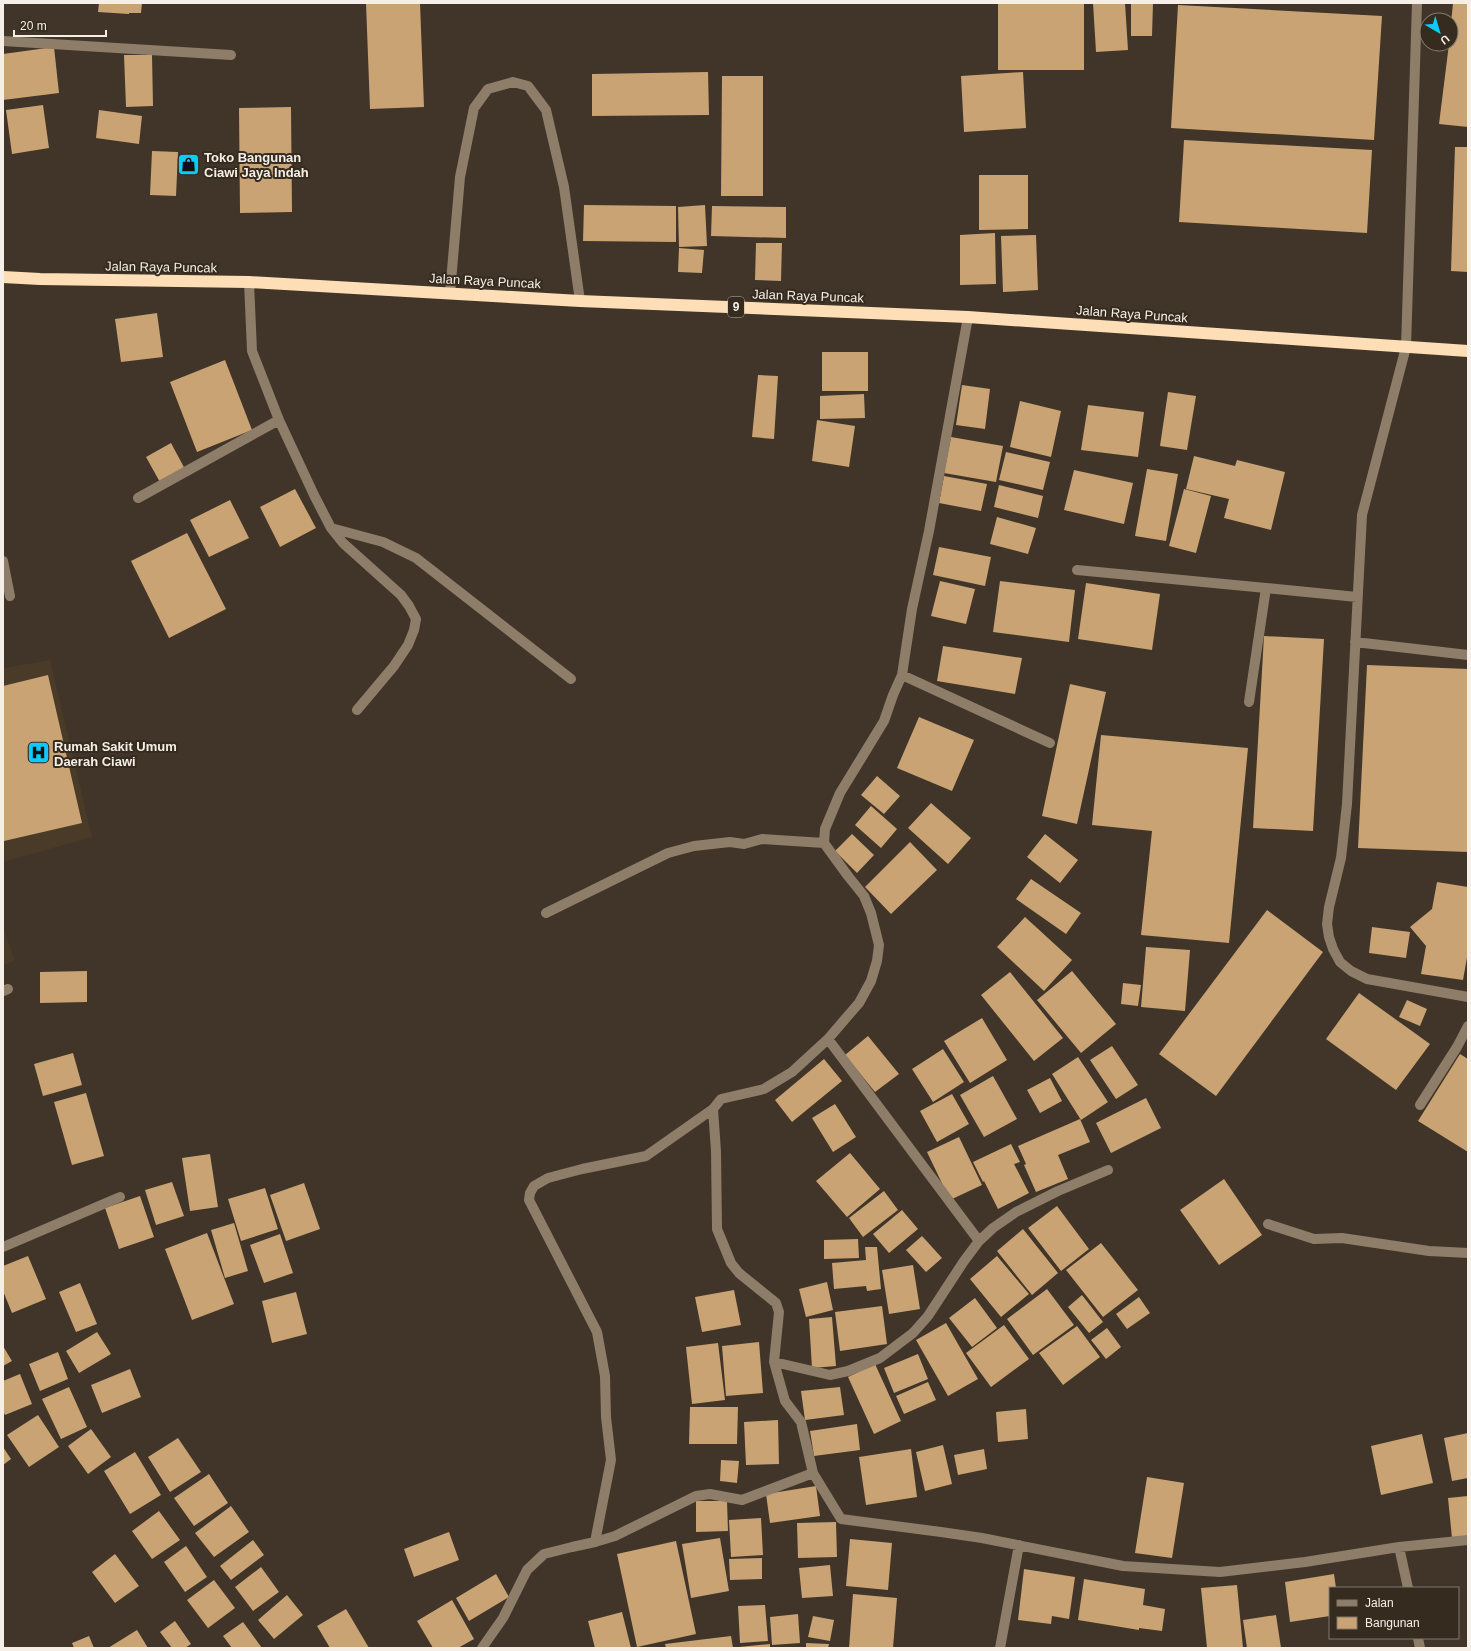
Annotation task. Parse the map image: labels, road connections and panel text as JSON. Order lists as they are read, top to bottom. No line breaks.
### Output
{"streets":{"highway":["Jalan Raya Puncak","9"]},"places":{"shop":["Toko Bangunan Ciawi Jaya Indah"],"hospital":["Rumah Sakit Umum Daerah Ciawi"]},"legend":["Jalan","Bangunan"],"scale_bar":"20 m","north":"bottom right"}
